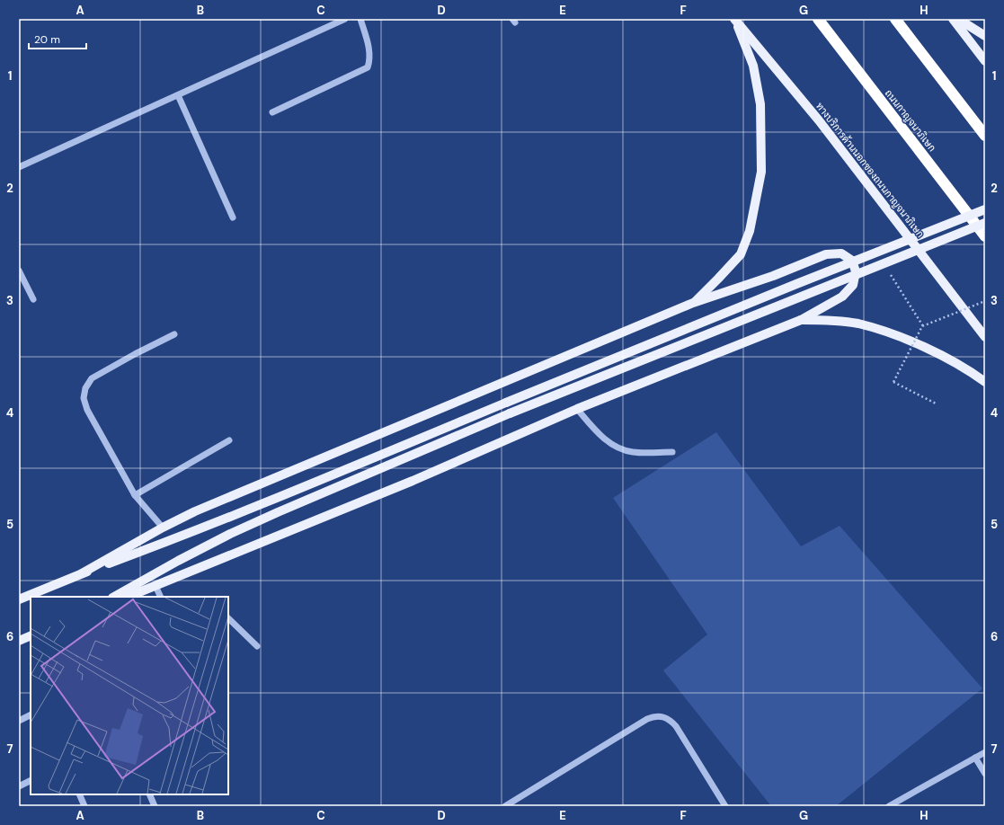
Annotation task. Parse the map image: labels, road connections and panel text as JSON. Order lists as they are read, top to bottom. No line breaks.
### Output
{"streets":{"highway":["ถนนกาญจนาภิเษก"],"main road":["ทางบริการด้านนอกของถนนกาญจนาภิเษก"]},"scale_bar":"20 m","grid":{"columns":["A","B","C","D","E","F","G","H"],"rows":["1","2","3","4","5","6","7"]}}
